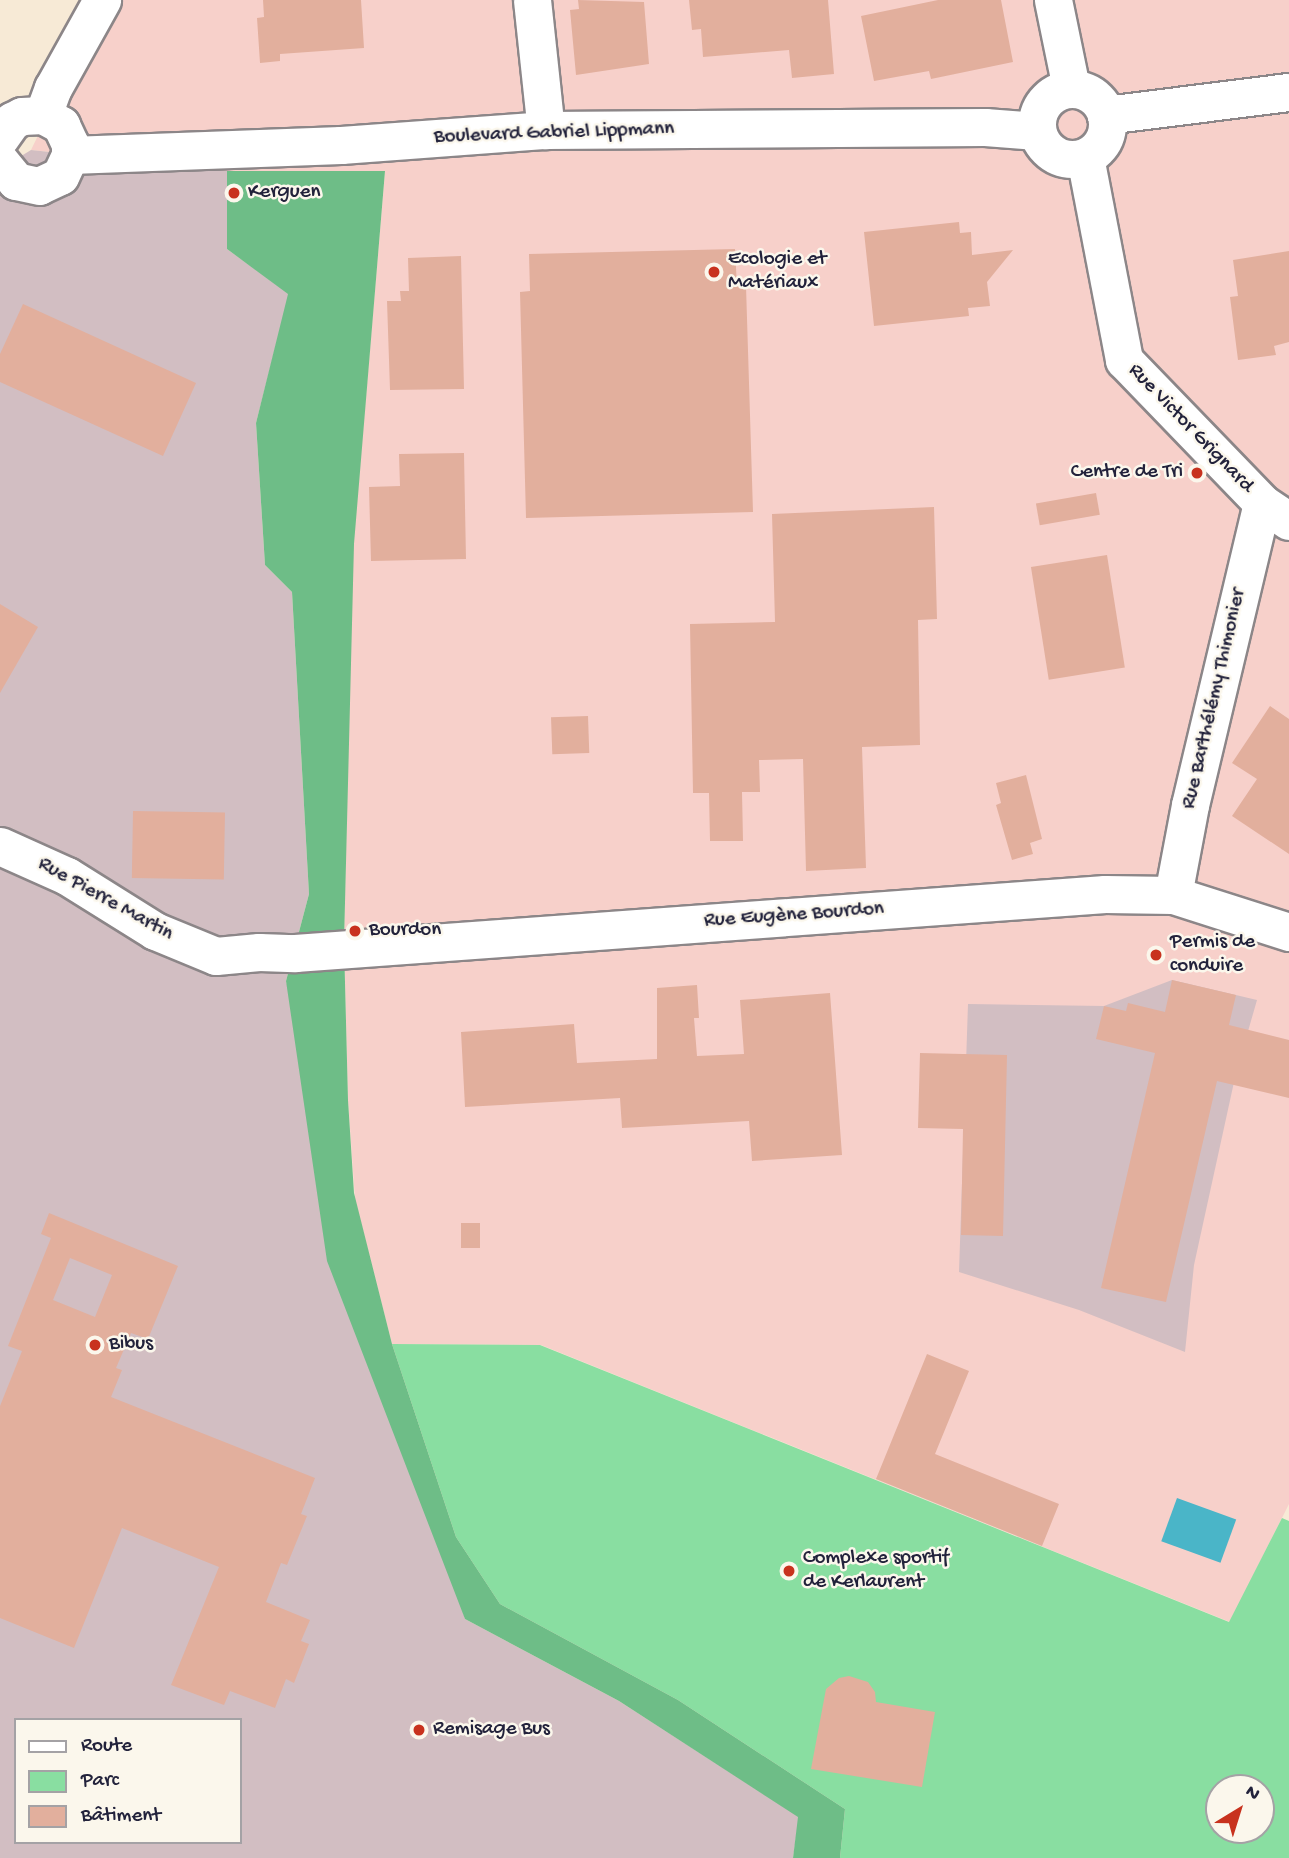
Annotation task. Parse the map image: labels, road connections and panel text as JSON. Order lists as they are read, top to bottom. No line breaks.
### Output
{"streets":{"street":["Boulevard Gabriel Lippmann","Rue Victor Grignard","Rue Barthélémy Thimonier","Rue Pierre Martin","Rue Eugène Bourdon"]},"crossings":[["Boulevard Gabriel Lippmann","Rue Victor Grignard"],["Rue Victor Grignard","Rue Barthélémy Thimonier"],["Rue Barthélémy Thimonier","Rue Eugène Bourdon"],["Rue Pierre Martin","Rue Eugène Bourdon"]],"places":["Kerguen","Ecologie et Matériaux","Centre de Tri","Bourdon","Permis de conduire","Bibus","Complexe sportif de Kerlaurent","Remisage Bus"],"legend":["Route","Parc","Bâtiment"],"north":"top right"}
